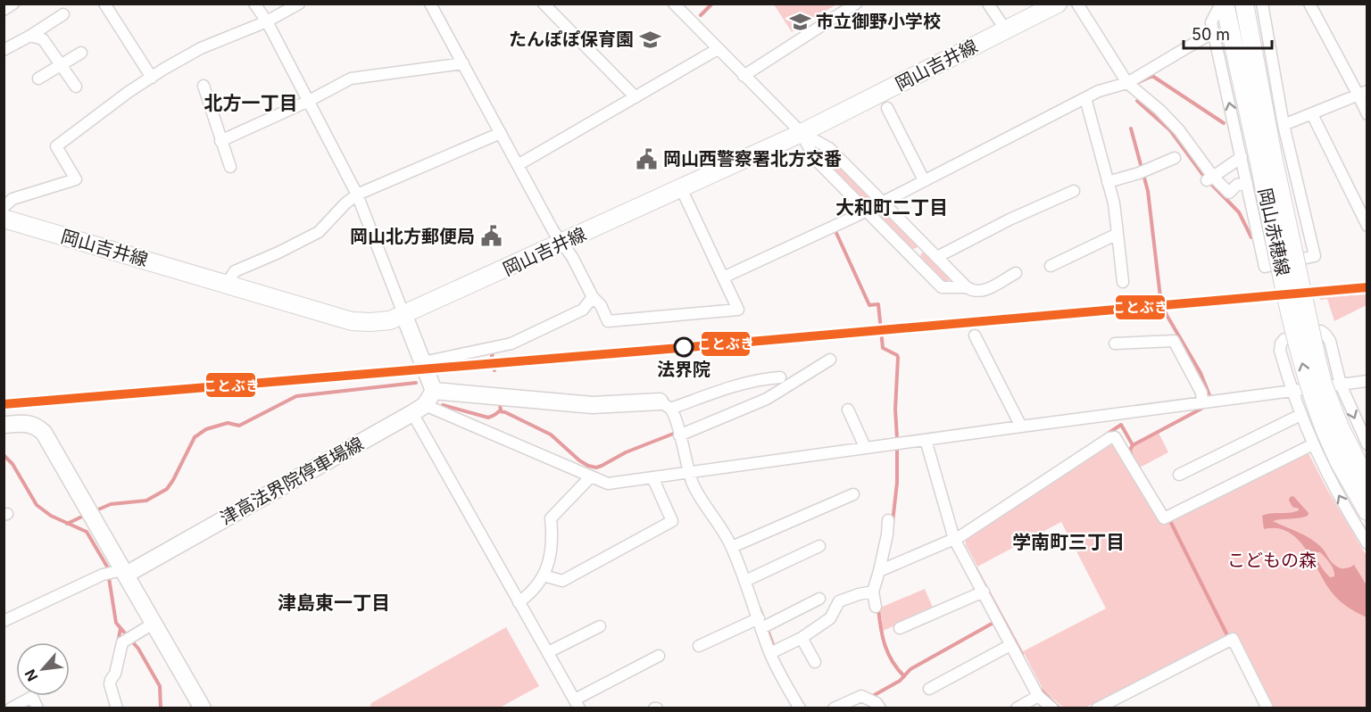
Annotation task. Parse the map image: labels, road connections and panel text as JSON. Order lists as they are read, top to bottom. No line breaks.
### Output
{"streets":{"main road":["岡山吉井線","岡山赤穂線","津高法界院停車場線"]},"districts":["北方一丁目","大和町二丁目","学南町三丁目","津島東一丁目"],"parks":["こどもの森"],"places":{"school or university":["市立御野小学校","たんぽぽ保育園"],"public building":["岡山西警察署北方交番","岡山北方郵便局"],"other":["法界院"]},"lines":["transit line ことぶき"],"scale_bar":"50 m","north":"bottom left"}
